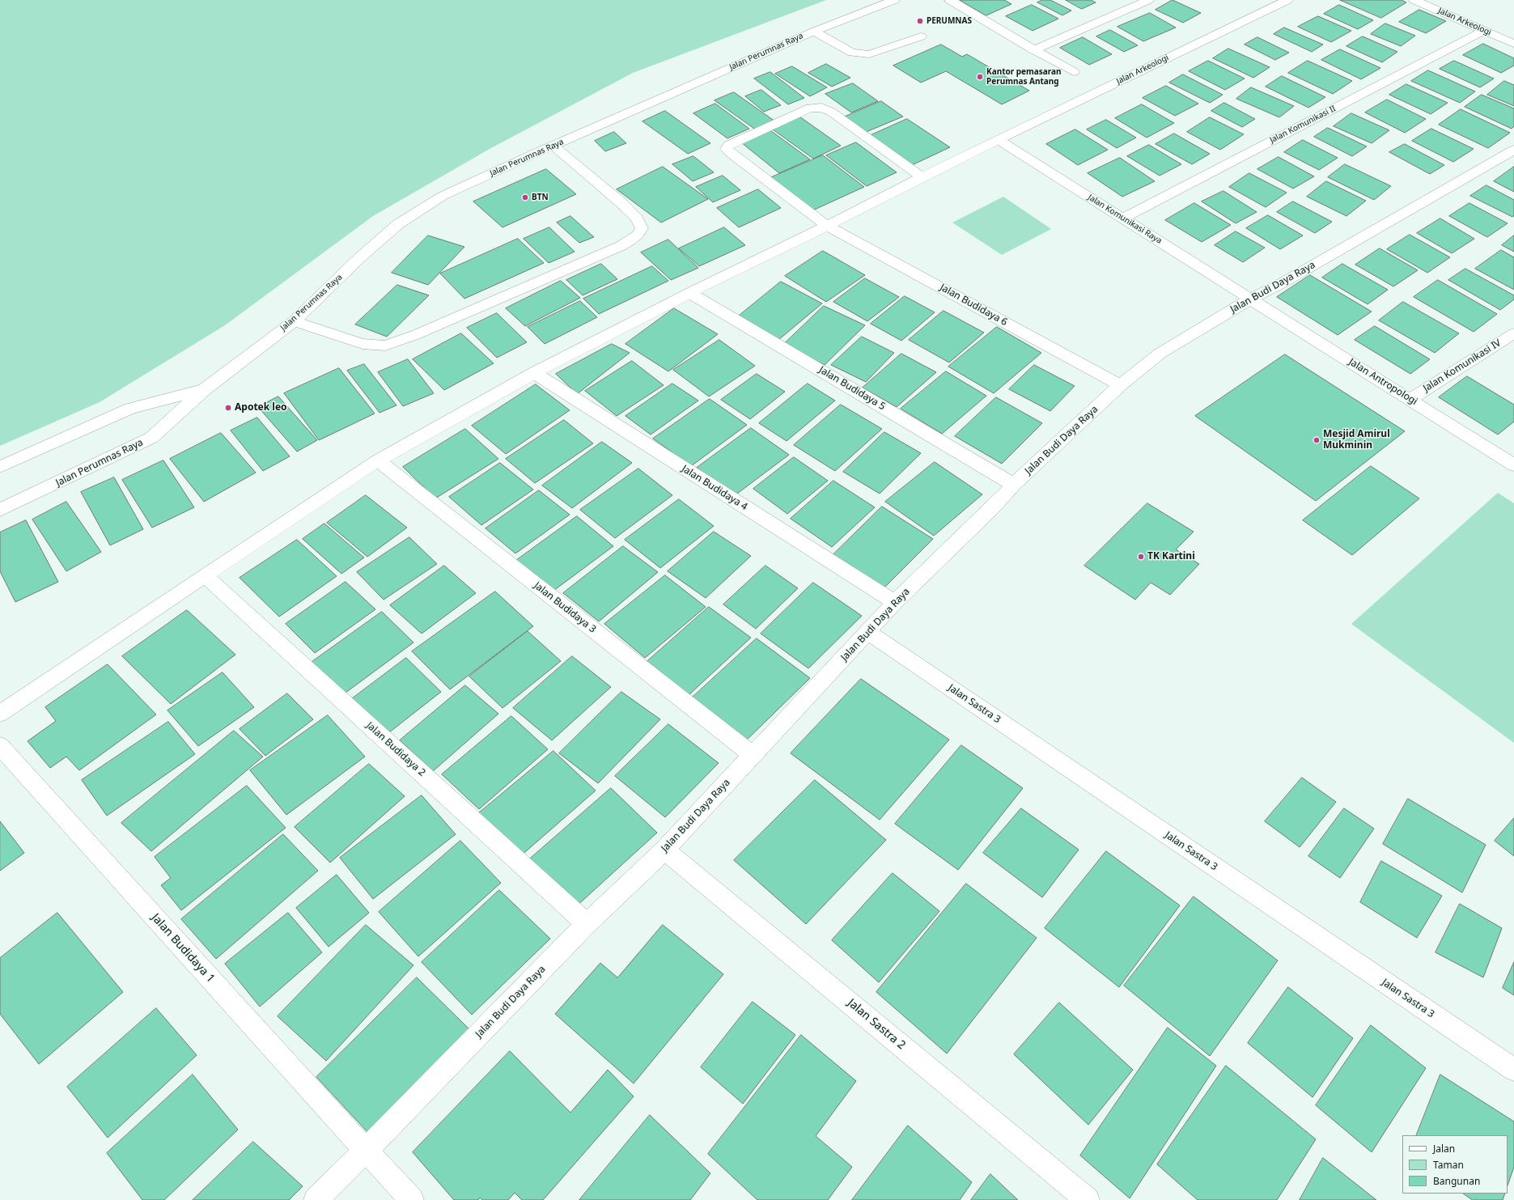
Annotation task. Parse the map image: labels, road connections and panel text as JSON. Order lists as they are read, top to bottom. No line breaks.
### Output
{"streets":{"street":["Jalan Arkeologi","Jalan Perumnas Raya","Jalan Komunikasi II","Jalan Komunikasi Raya","Jalan Budi Daya Raya","Jalan Budidaya 6","Jalan Komunikasi IV","Jalan Antropologi","Jalan Budidaya 5","Jalan Budidaya 4","Jalan Budidaya 3","Jalan Sastra 3","Jalan Budidaya 2","Jalan Budidaya 1","Jalan Sastra 2"]},"crossings":[["Jalan Arkeologi","Jalan Komunikasi II"],["Jalan Arkeologi","Jalan Komunikasi Raya"],["Jalan Arkeologi","Jalan Budidaya 6"],["Jalan Arkeologi","Jalan Budidaya 5"],["Jalan Arkeologi","Jalan Budidaya 4"],["Jalan Arkeologi","Jalan Budidaya 3"],["Jalan Arkeologi","Jalan Budidaya 2"],["Jalan Komunikasi II","Jalan Komunikasi Raya"],["Jalan Komunikasi Raya","Jalan Budi Daya Raya"],["Jalan Komunikasi Raya","Jalan Antropologi"],["Jalan Budi Daya Raya","Jalan Budidaya 6"],["Jalan Budi Daya Raya","Jalan Antropologi"],["Jalan Budi Daya Raya","Jalan Budidaya 5"],["Jalan Budi Daya Raya","Jalan Budidaya 4"],["Jalan Budi Daya Raya","Jalan Budidaya 3"],["Jalan Budi Daya Raya","Jalan Sastra 3"],["Jalan Budi Daya Raya","Jalan Budidaya 2"],["Jalan Budi Daya Raya","Jalan Budidaya 1"],["Jalan Budi Daya Raya","Jalan Sastra 2"],["Jalan Komunikasi IV","Jalan Antropologi"]],"places":["PERUMNAS","Kantor pemasaran Perumnas Antang","BTN","Apotek leo","Mesjid Amirul Mukminin","TK Kartini"],"legend":["Jalan","Taman","Bangunan"]}
